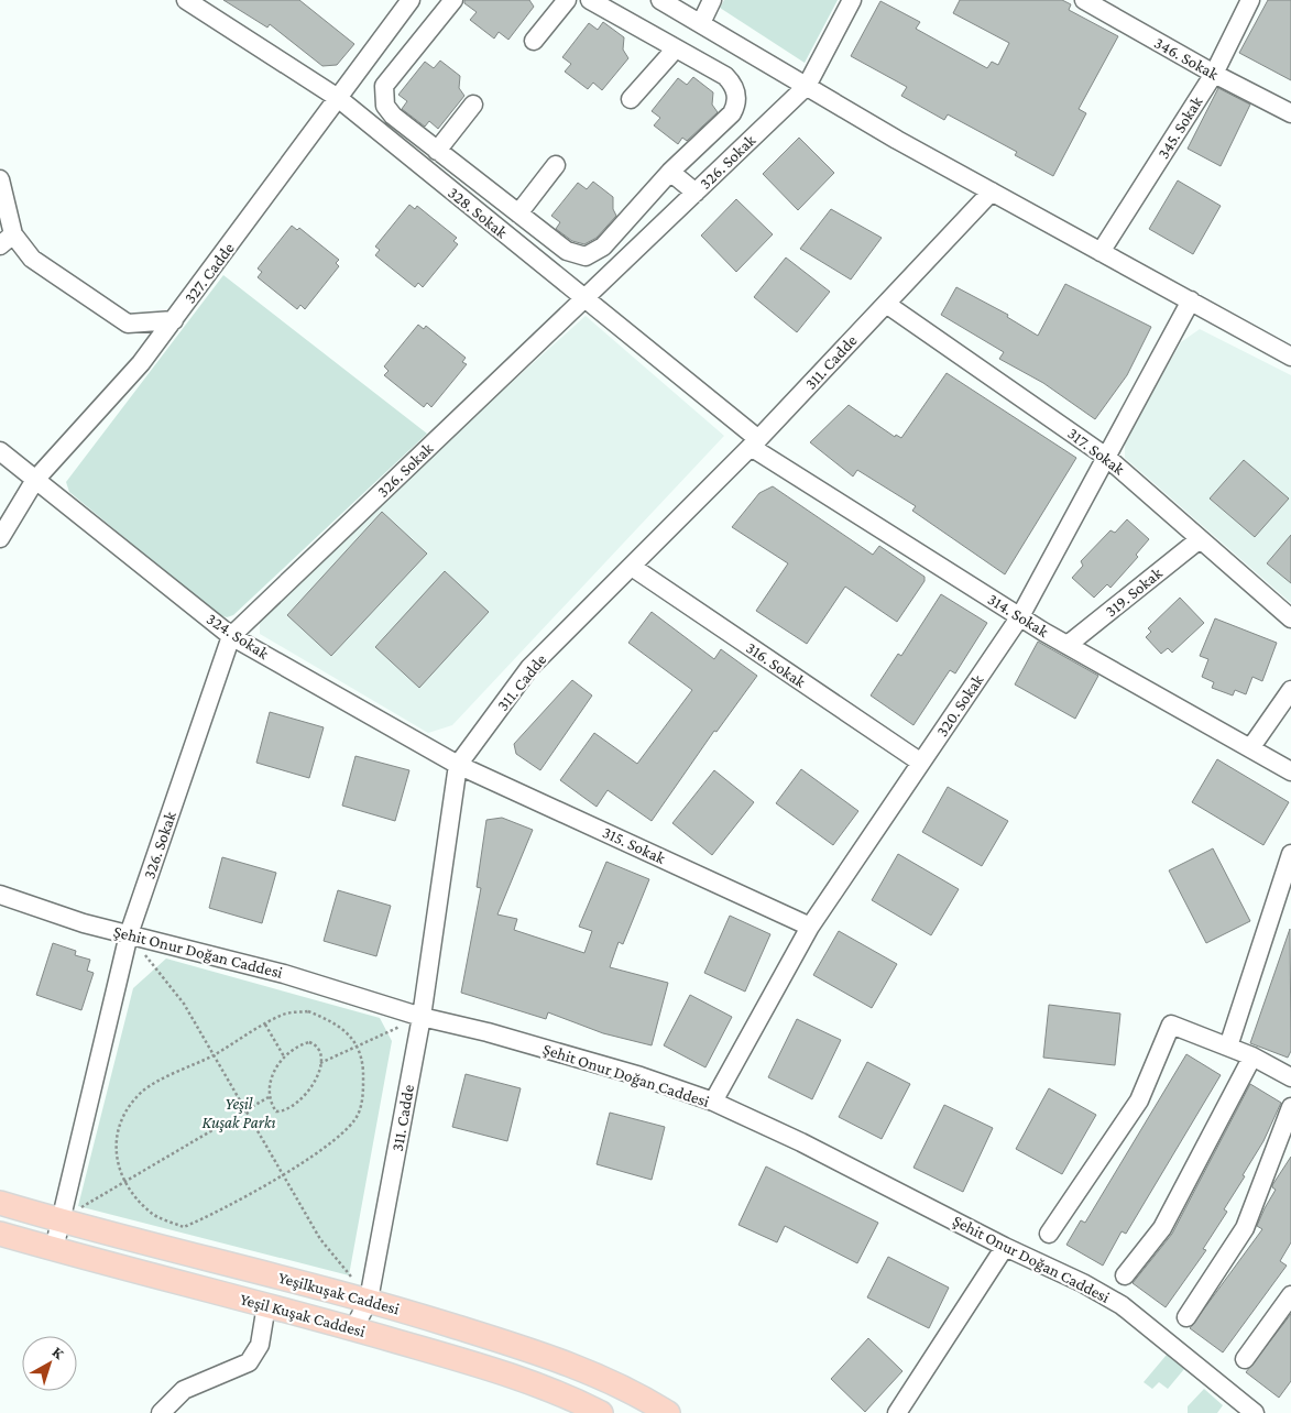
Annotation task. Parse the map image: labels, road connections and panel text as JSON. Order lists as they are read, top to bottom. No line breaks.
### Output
{"streets":{"main road":["Yeşilkuşak Caddesi","Yeşil Kuşak Caddesi"],"street":["346. Sokak","345. Sokak","326. Sokak","328. Sokak","327. Cadde","311. Cadde","317. Sokak","319. Sokak","314. Sokak","324. Sokak","316. Sokak","320. Sokak","315. Sokak","Şehit Onur Doğan Caddesi"]},"crossings":[["346. Sokak","345. Sokak"],["326. Sokak","328. Sokak"],["326. Sokak","324. Sokak"],["326. Sokak","Şehit Onur Doğan Caddesi"],["326. Sokak","Yeşilkuşak Caddesi"],["326. Sokak","Yeşil Kuşak Caddesi"],["328. Sokak","327. Cadde"],["328. Sokak","311. Cadde"],["328. Sokak","314. Sokak"],["327. Cadde","324. Sokak"],["311. Cadde","317. Sokak"],["311. Cadde","314. Sokak"],["311. Cadde","324. Sokak"],["311. Cadde","316. Sokak"],["311. Cadde","315. Sokak"],["311. Cadde","Şehit Onur Doğan Caddesi"],["311. Cadde","Yeşilkuşak Caddesi"],["311. Cadde","Yeşil Kuşak Caddesi"],["317. Sokak","319. Sokak"],["317. Sokak","320. Sokak"],["319. Sokak","314. Sokak"],["314. Sokak","320. Sokak"],["324. Sokak","315. Sokak"],["316. Sokak","320. Sokak"],["320. Sokak","315. Sokak"],["320. Sokak","Şehit Onur Doğan Caddesi"]],"parks":["Yeşil Kuşak Parkı"],"north":"top right"}
